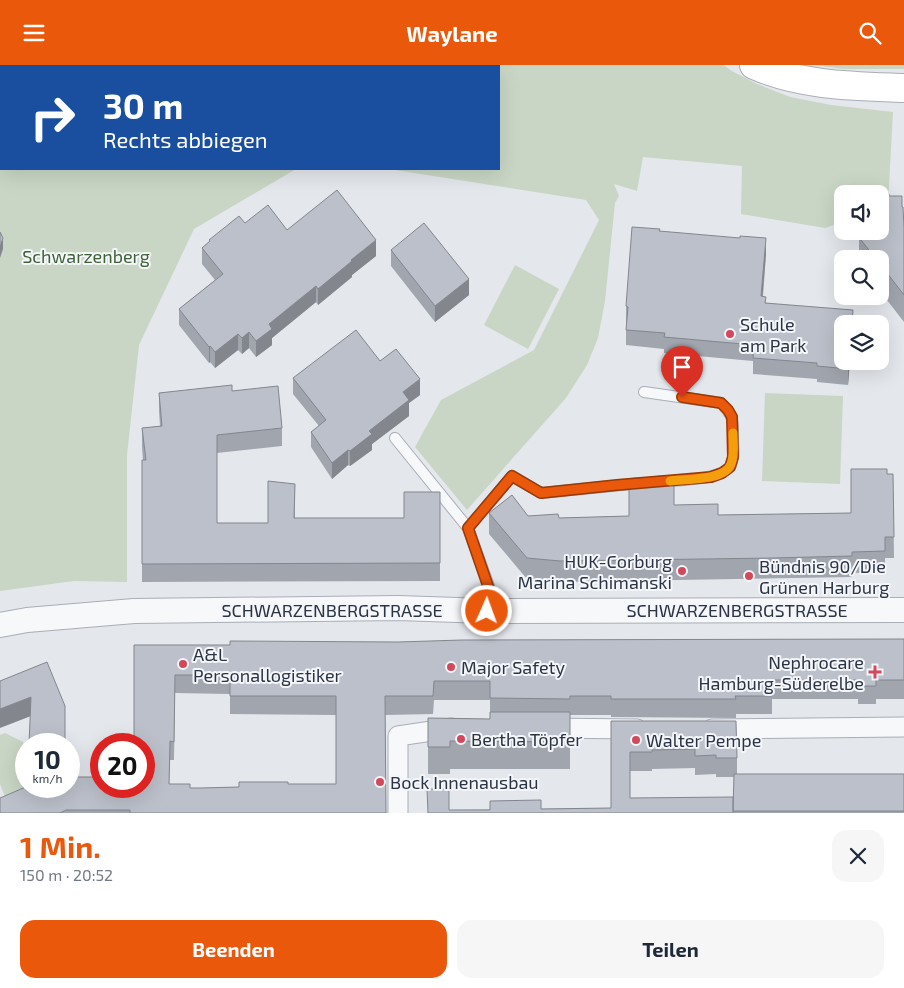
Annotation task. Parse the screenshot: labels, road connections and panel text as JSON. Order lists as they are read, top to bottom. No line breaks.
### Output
{"streets":{"street":["SCHWARZENBERGSTRASSE"]},"parks":["Schwarzenberg"],"places":{"other":["Schule am Park","HUK-Corburg Marina Schimanski","Bündnis 90/Die Grünen Harburg","A&L Personallogistiker","Major Safety","Bertha Töpfer","Walter Pempe","Bock Innenausbau"],"health":["Nephrocare Hamburg-Süderelbe"]},"page":{"header":"Waylane","turn":["30 m","Rechts abbiegen"],"speed":"10 km/h","limit":"20","heading":["1 Min.","150 m · 20:52"],"buttons":["Beenden","Teilen"]}}
